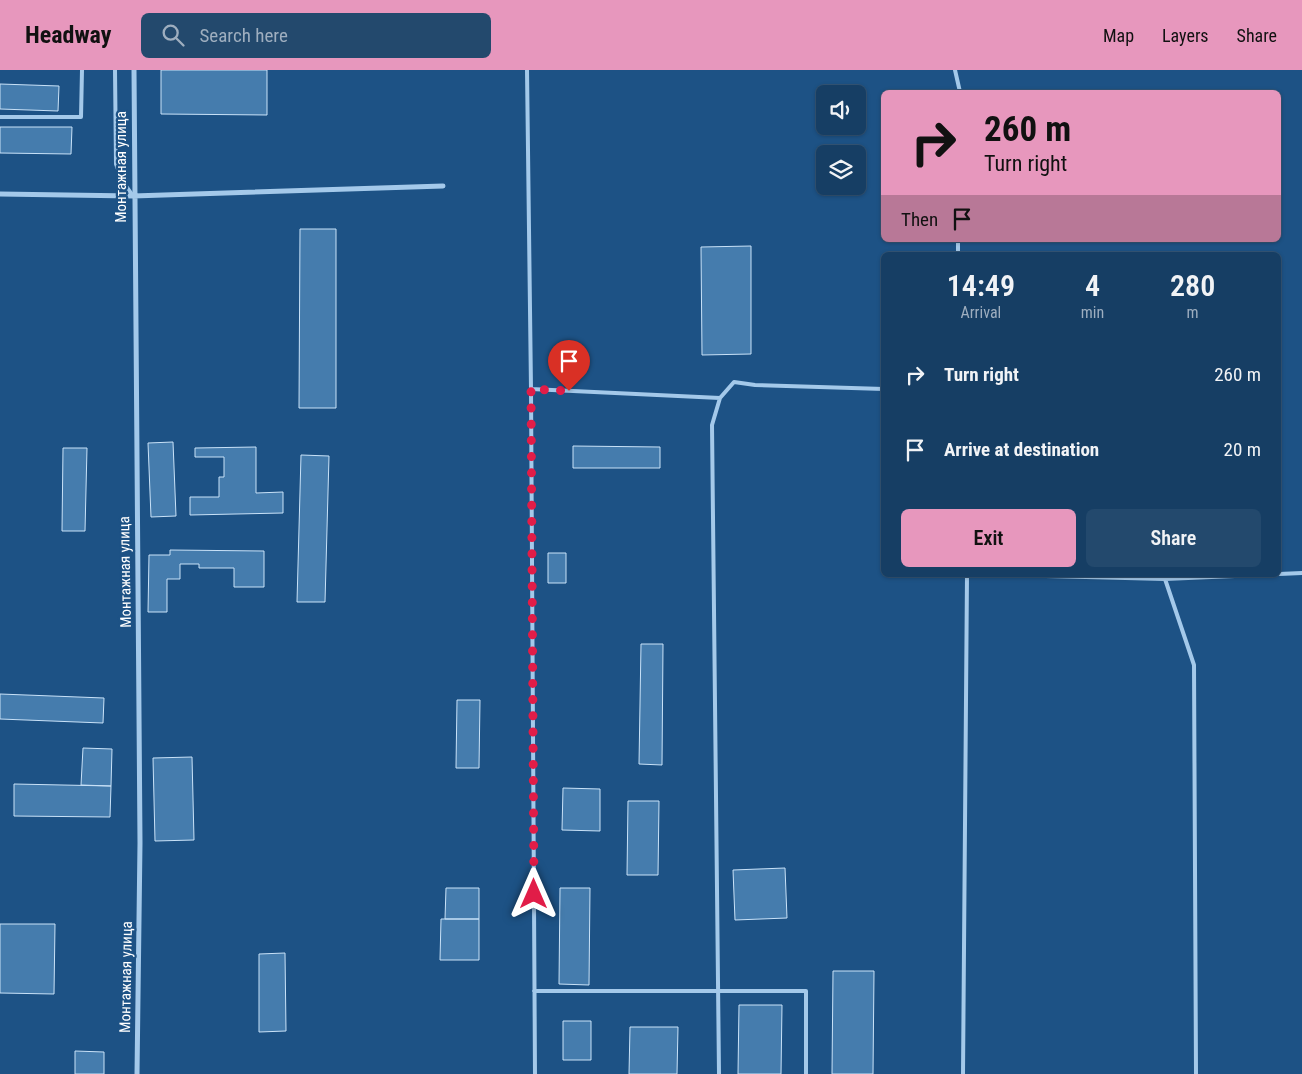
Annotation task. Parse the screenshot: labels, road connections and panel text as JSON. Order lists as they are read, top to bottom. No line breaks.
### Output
{"streets":{"street":["Монтажная улица"]},"page":{"header":"Headway","search":"Search here","nav":["Map","Layers","Share"],"turn":["260 m","Turn right"],"then":"Then","eta":["14:49","Arrival","4","min","280","m"],"list":[{"name":"Turn right","value":"260 m"},{"name":"Arrive at destination","value":"20 m"}],"buttons":["Exit","Share"]}}
